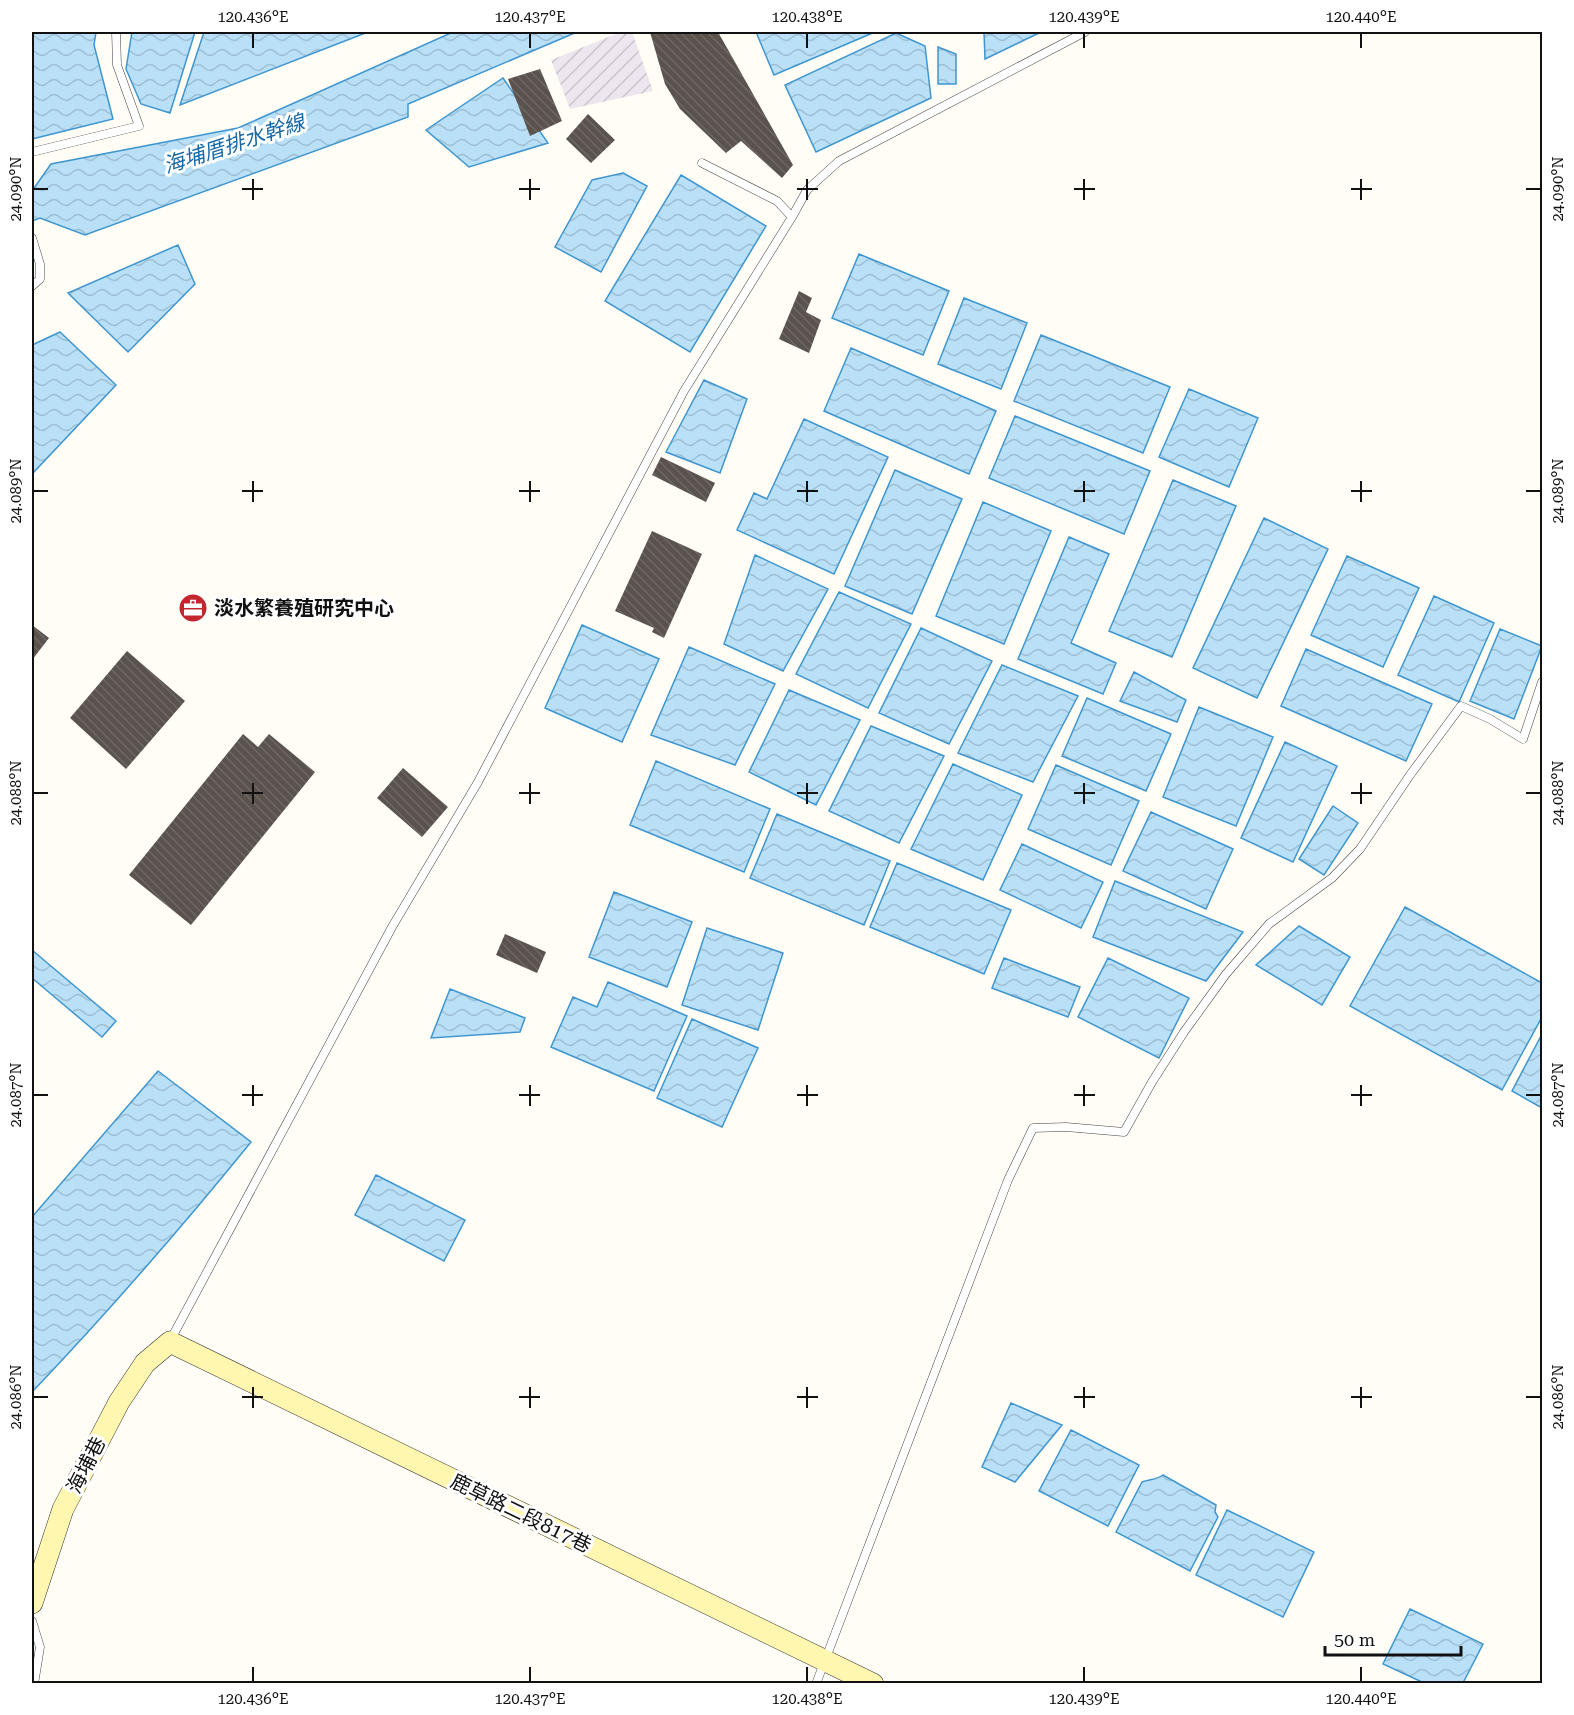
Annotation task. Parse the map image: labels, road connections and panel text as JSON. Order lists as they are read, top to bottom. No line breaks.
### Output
{"streets":{"street":["海埔巷","鹿草路二段817巷"]},"crossings":[["海埔巷","鹿草路二段817巷"]],"water":["海埔厝排水幹線"],"places":{"office":["淡水繁養殖研究中心"]},"scale_bar":"50 m","coordinates":["120.436°E","120.437°E","120.438°E","120.439°E","120.440°E","24.090°N","24.089°N","24.088°N","24.087°N","24.086°N"]}
